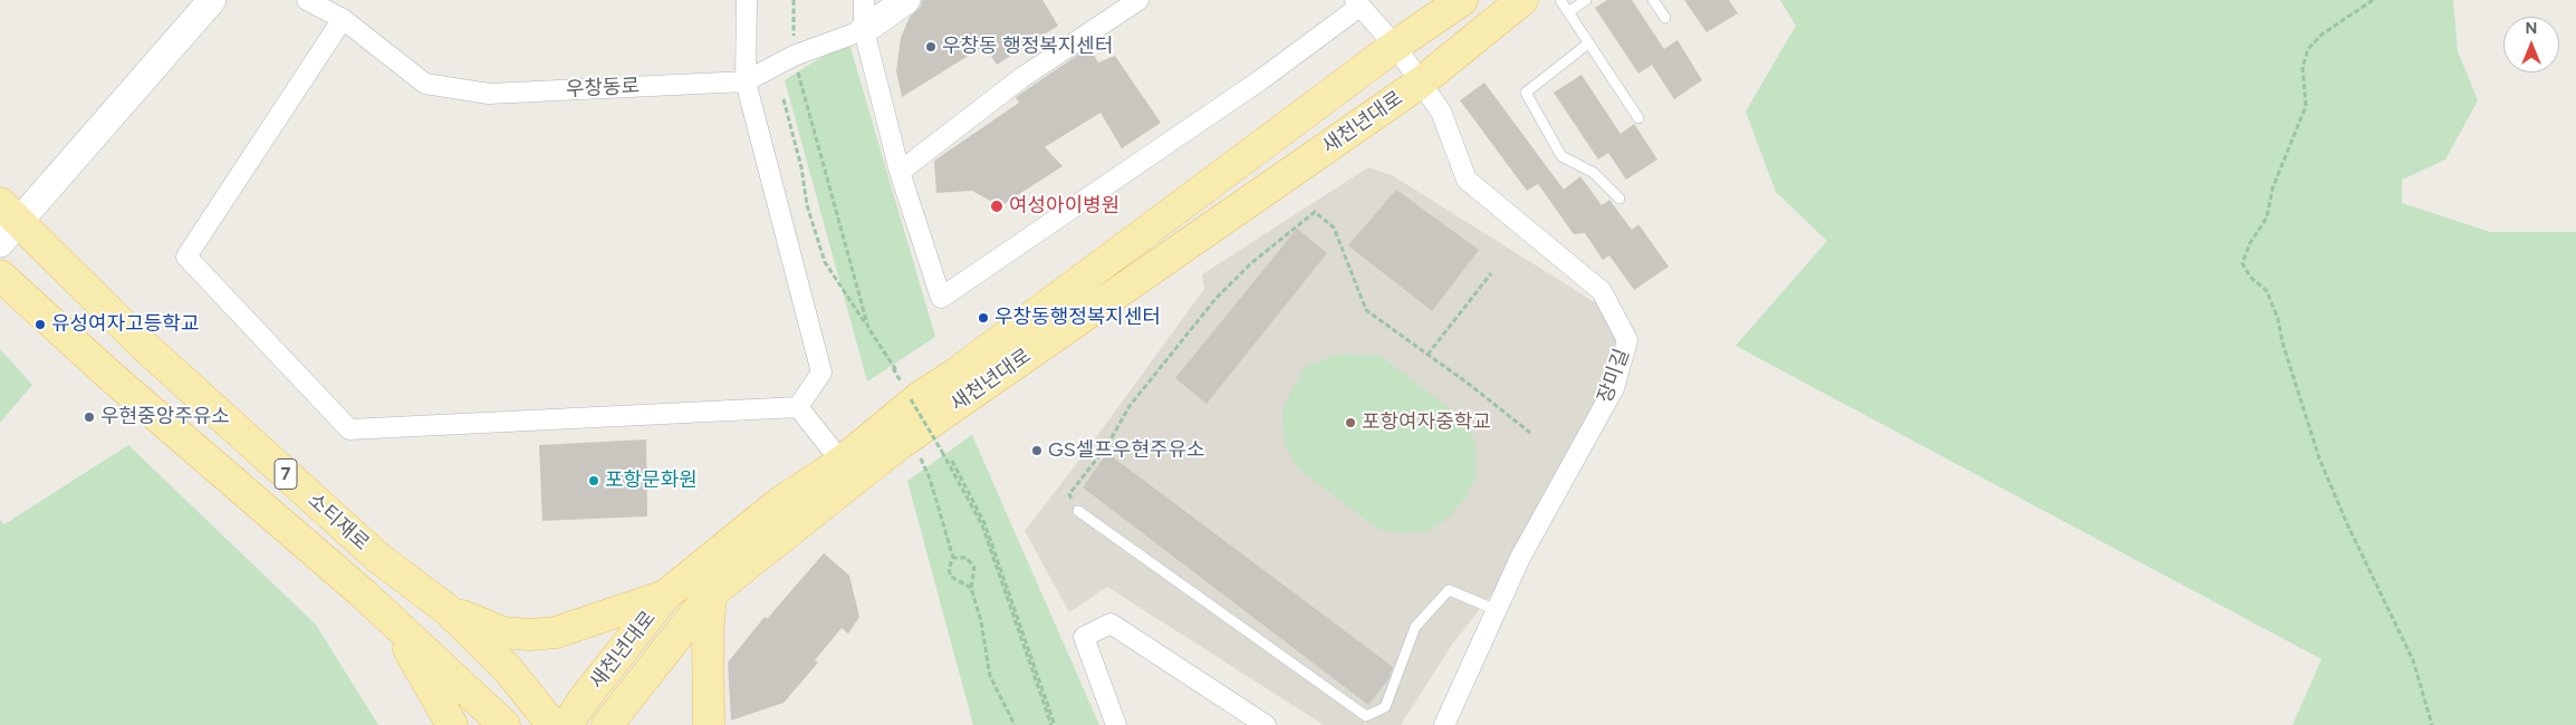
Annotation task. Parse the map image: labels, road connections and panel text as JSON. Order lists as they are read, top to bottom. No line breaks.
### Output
{"streets":{"main road":["우창동로","새천년대로","7","소티재로"],"street":["장미길"]},"crossings":[["새천년대로","장미길"]],"places":["우창동 행정복지센터","여성아이병원","우창동행정복지센터","유성여자고등학교","우현중앙주유소","포항여자중학교","GS셀프우현주유소","포항문화원"],"north":"top"}
